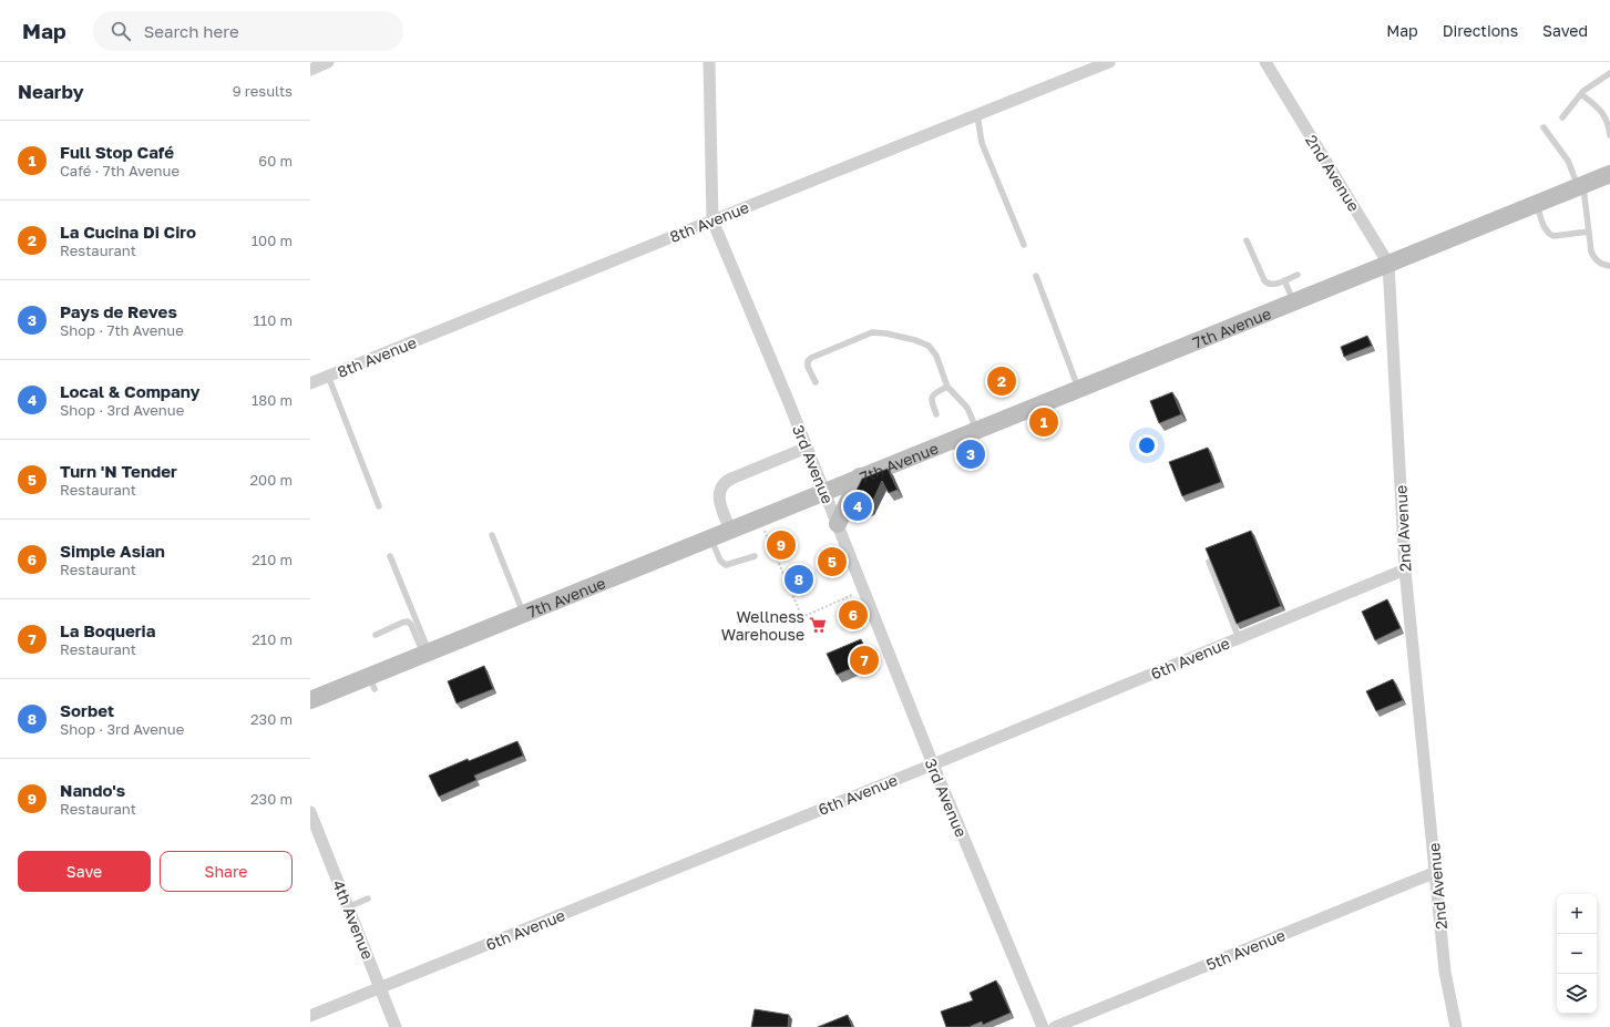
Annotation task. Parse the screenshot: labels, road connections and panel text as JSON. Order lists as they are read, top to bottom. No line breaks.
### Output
{"streets":{"main road":["7th Avenue"],"street":["2nd Avenue","8th Avenue","3rd Avenue","6th Avenue","4th Avenue","5th Avenue"]},"crossings":[["2nd Avenue","7th Avenue"],["2nd Avenue","6th Avenue"],["2nd Avenue","5th Avenue"],["8th Avenue","3rd Avenue"],["7th Avenue","3rd Avenue"],["3rd Avenue","6th Avenue"],["6th Avenue","4th Avenue"]],"places":{"supermarket":["Wellness Warehouse"]},"page":{"header":"Map","search":"Search here","nav":["Map","Directions","Saved"],"heading":["Nearby","9 results"],"list":[{"mark":"1","name":"Full Stop Café","note":"Café · 7th Avenue","value":"60 m"},{"mark":"2","name":"La Cucina Di Ciro","note":"Restaurant","value":"100 m"},{"mark":"3","name":"Pays de Reves","note":"Shop · 7th Avenue","value":"110 m"},{"mark":"4","name":"Local & Company","note":"Shop · 3rd Avenue","value":"180 m"},{"mark":"5","name":"Turn 'N Tender","note":"Restaurant","value":"200 m"},{"mark":"6","name":"Simple Asian","note":"Restaurant","value":"210 m"},{"mark":"7","name":"La Boqueria","note":"Restaurant","value":"210 m"},{"mark":"8","name":"Sorbet","note":"Shop · 3rd Avenue","value":"230 m"},{"mark":"9","name":"Nando's","note":"Restaurant","value":"230 m"}],"pins":["2","1","3","4","9","5","8","6","7"],"buttons":["Save","Share"],"map_buttons":["+","−"]}}
